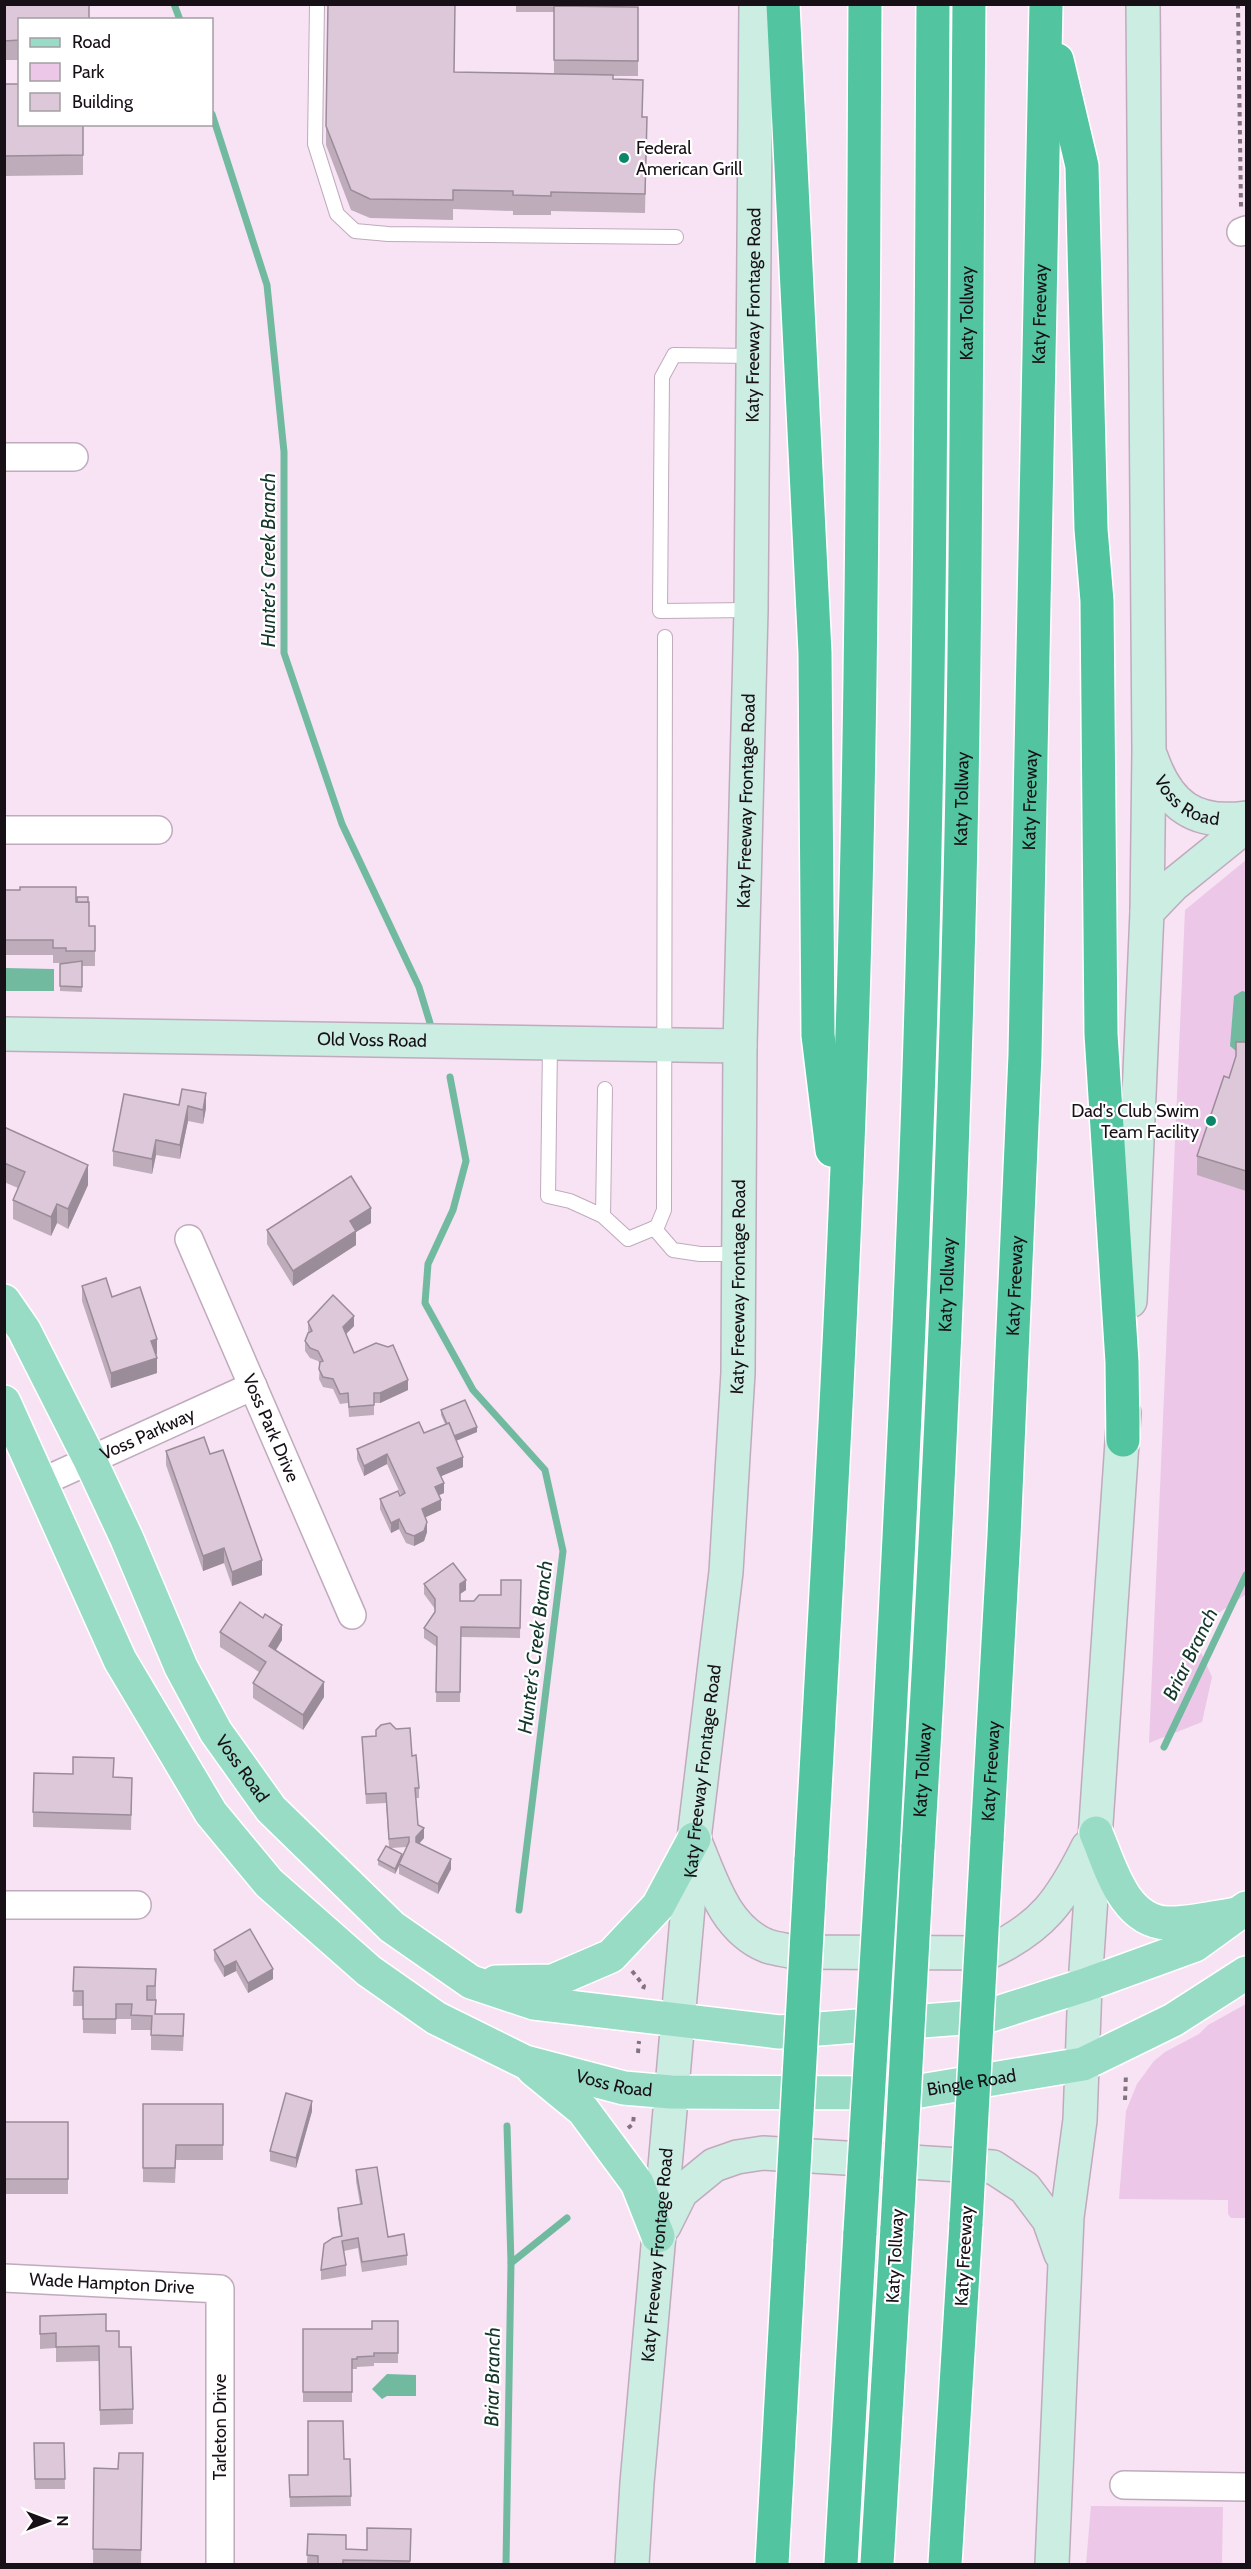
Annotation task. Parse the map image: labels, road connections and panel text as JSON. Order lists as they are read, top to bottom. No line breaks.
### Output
{"streets":{"highway":["Katy Tollway","Katy Freeway"],"main road":["Katy Freeway Frontage Road","Voss Road","Old Voss Road","Bingle Road"],"street":["Voss Park Drive","Voss Parkway","Wade Hampton Drive","Tarleton Drive"]},"crossings":[["Katy Freeway Frontage Road","Voss Road"],["Katy Freeway Frontage Road","Old Voss Road"],["Katy Freeway Frontage Road","Bingle Road"],["Voss Road","Voss Parkway"],["Voss Road","Bingle Road"],["Voss Park Drive","Voss Parkway"],["Wade Hampton Drive","Tarleton Drive"]],"water":["Hunter's Creek Branch","Briar Branch"],"places":["Federal American Grill","Dad's Club Swim Team Facility"],"legend":["Road","Park","Building"],"north":"right"}
